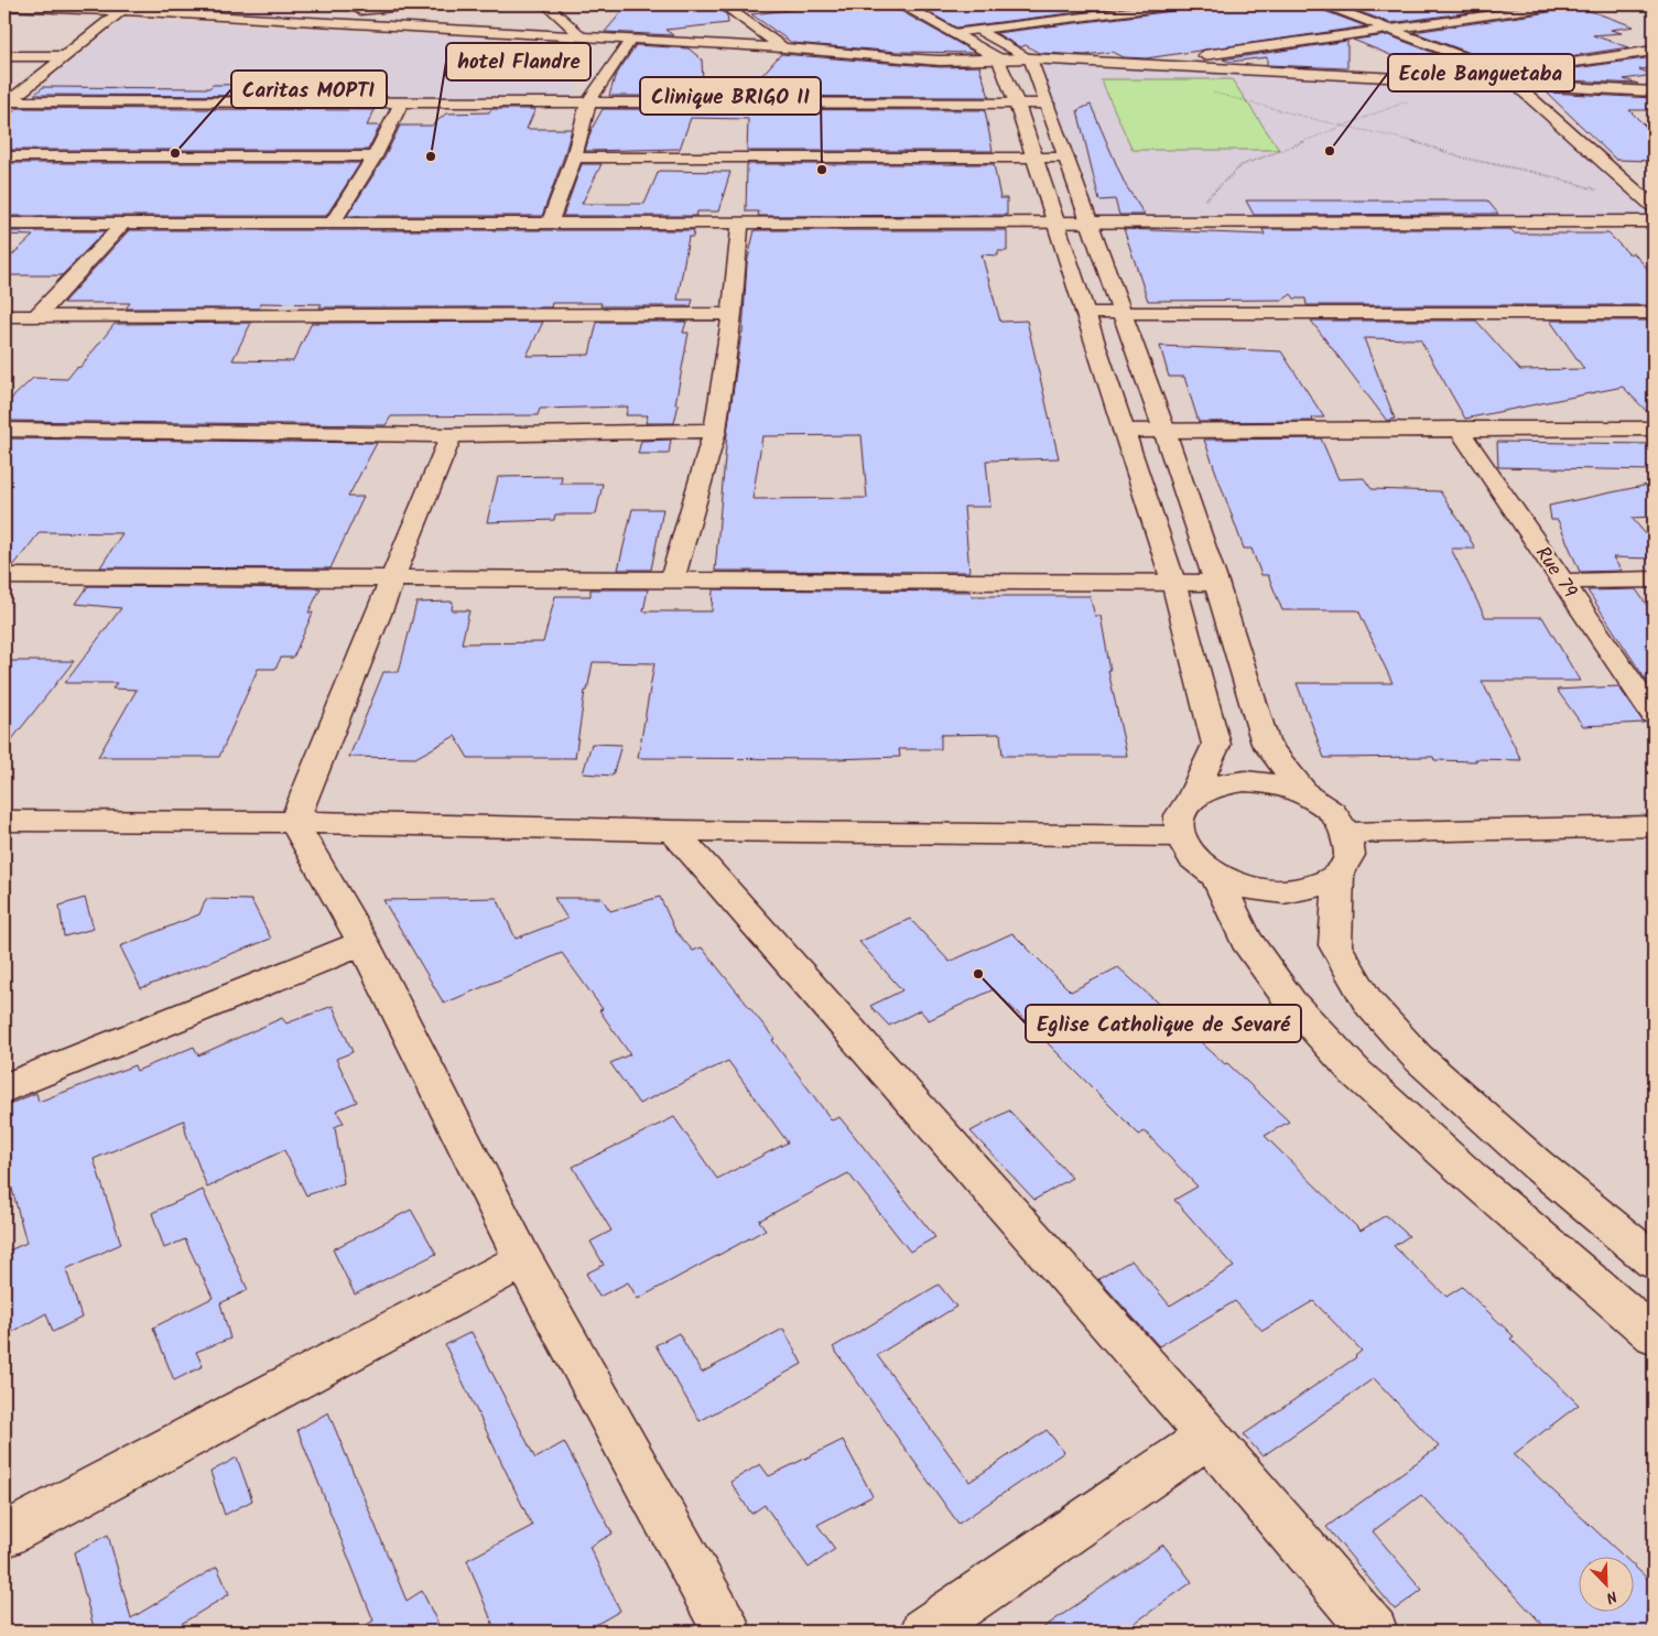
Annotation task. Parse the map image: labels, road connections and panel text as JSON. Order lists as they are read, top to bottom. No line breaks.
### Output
{"streets":{"street":["Rue 79"]},"places":["Ecole Banguetaba","Caritas MOPTI","hotel Flandre","Clinique BRIGO II","Eglise Catholique de Sevaré"],"north":"bottom right"}
